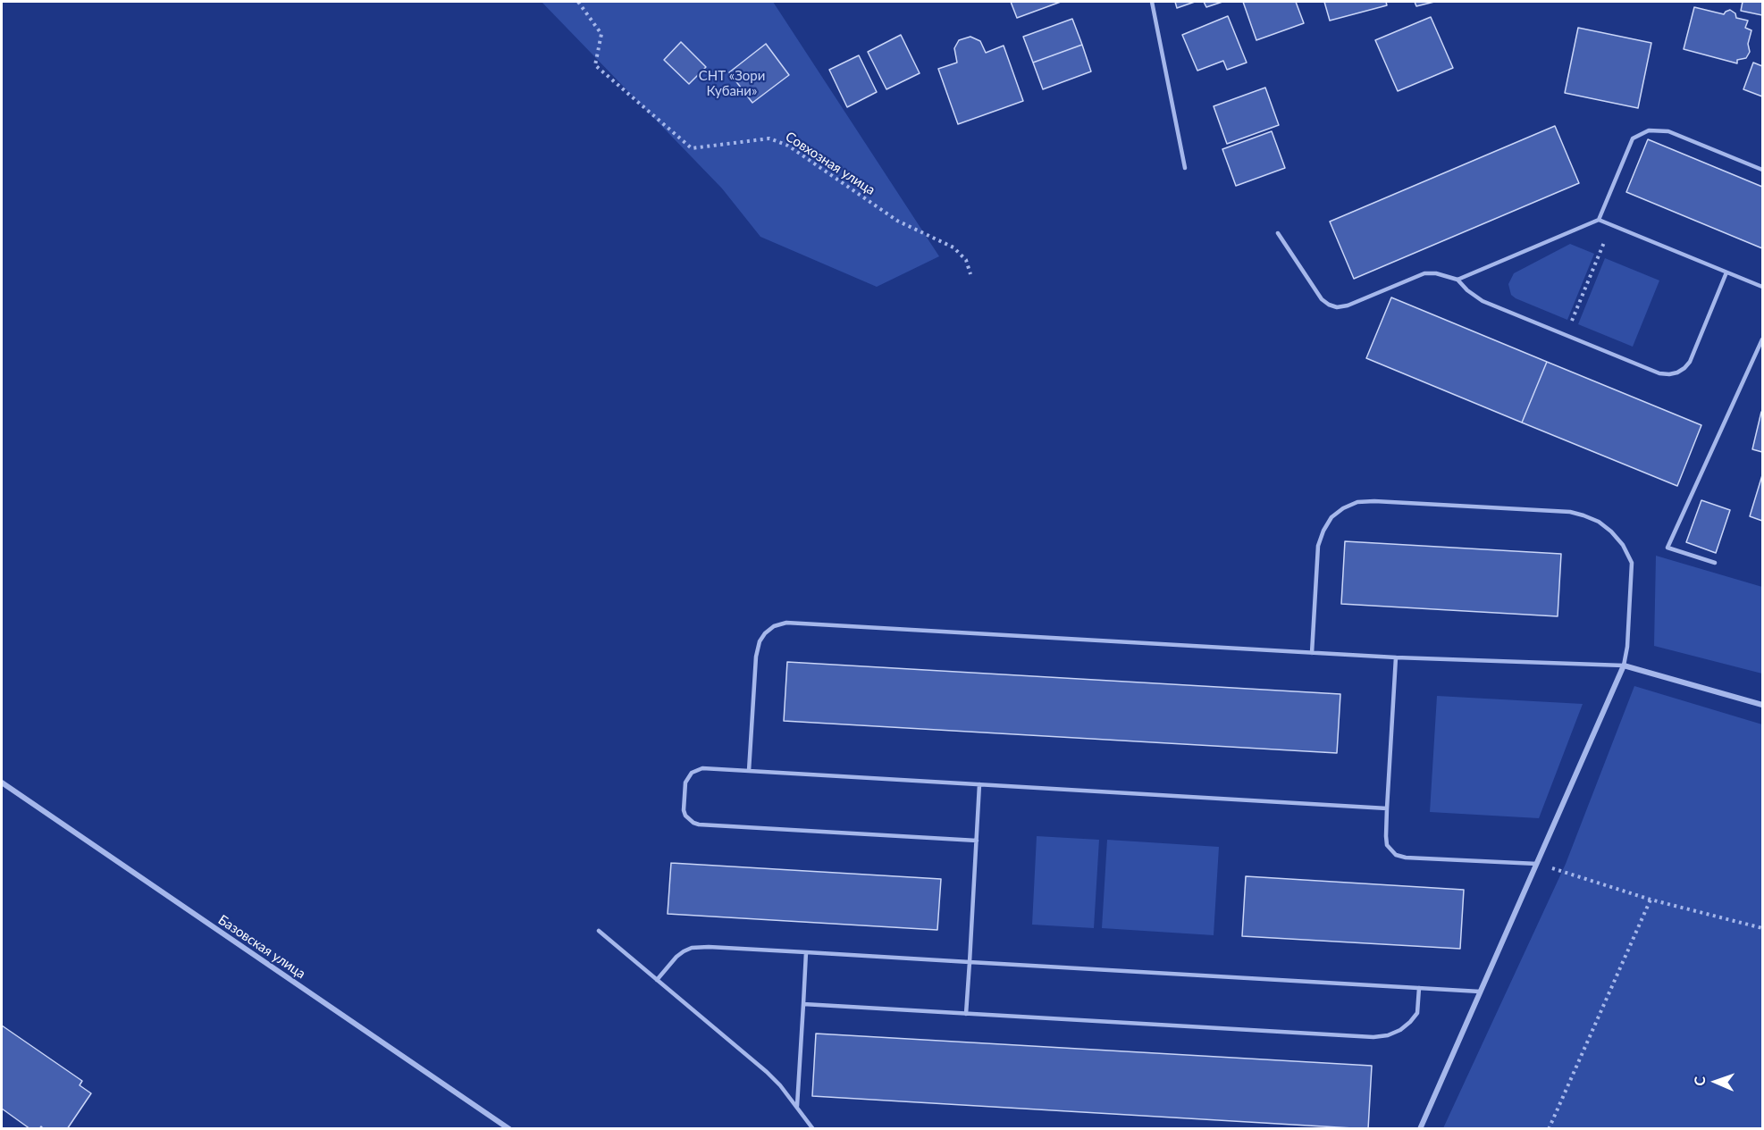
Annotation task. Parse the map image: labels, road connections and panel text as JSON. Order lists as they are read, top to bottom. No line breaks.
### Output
{"streets":{"street":["Базовская улица"],"path":["Совхозная улица"]},"parks":["СНТ «Зори Кубани»"],"north":"left"}
